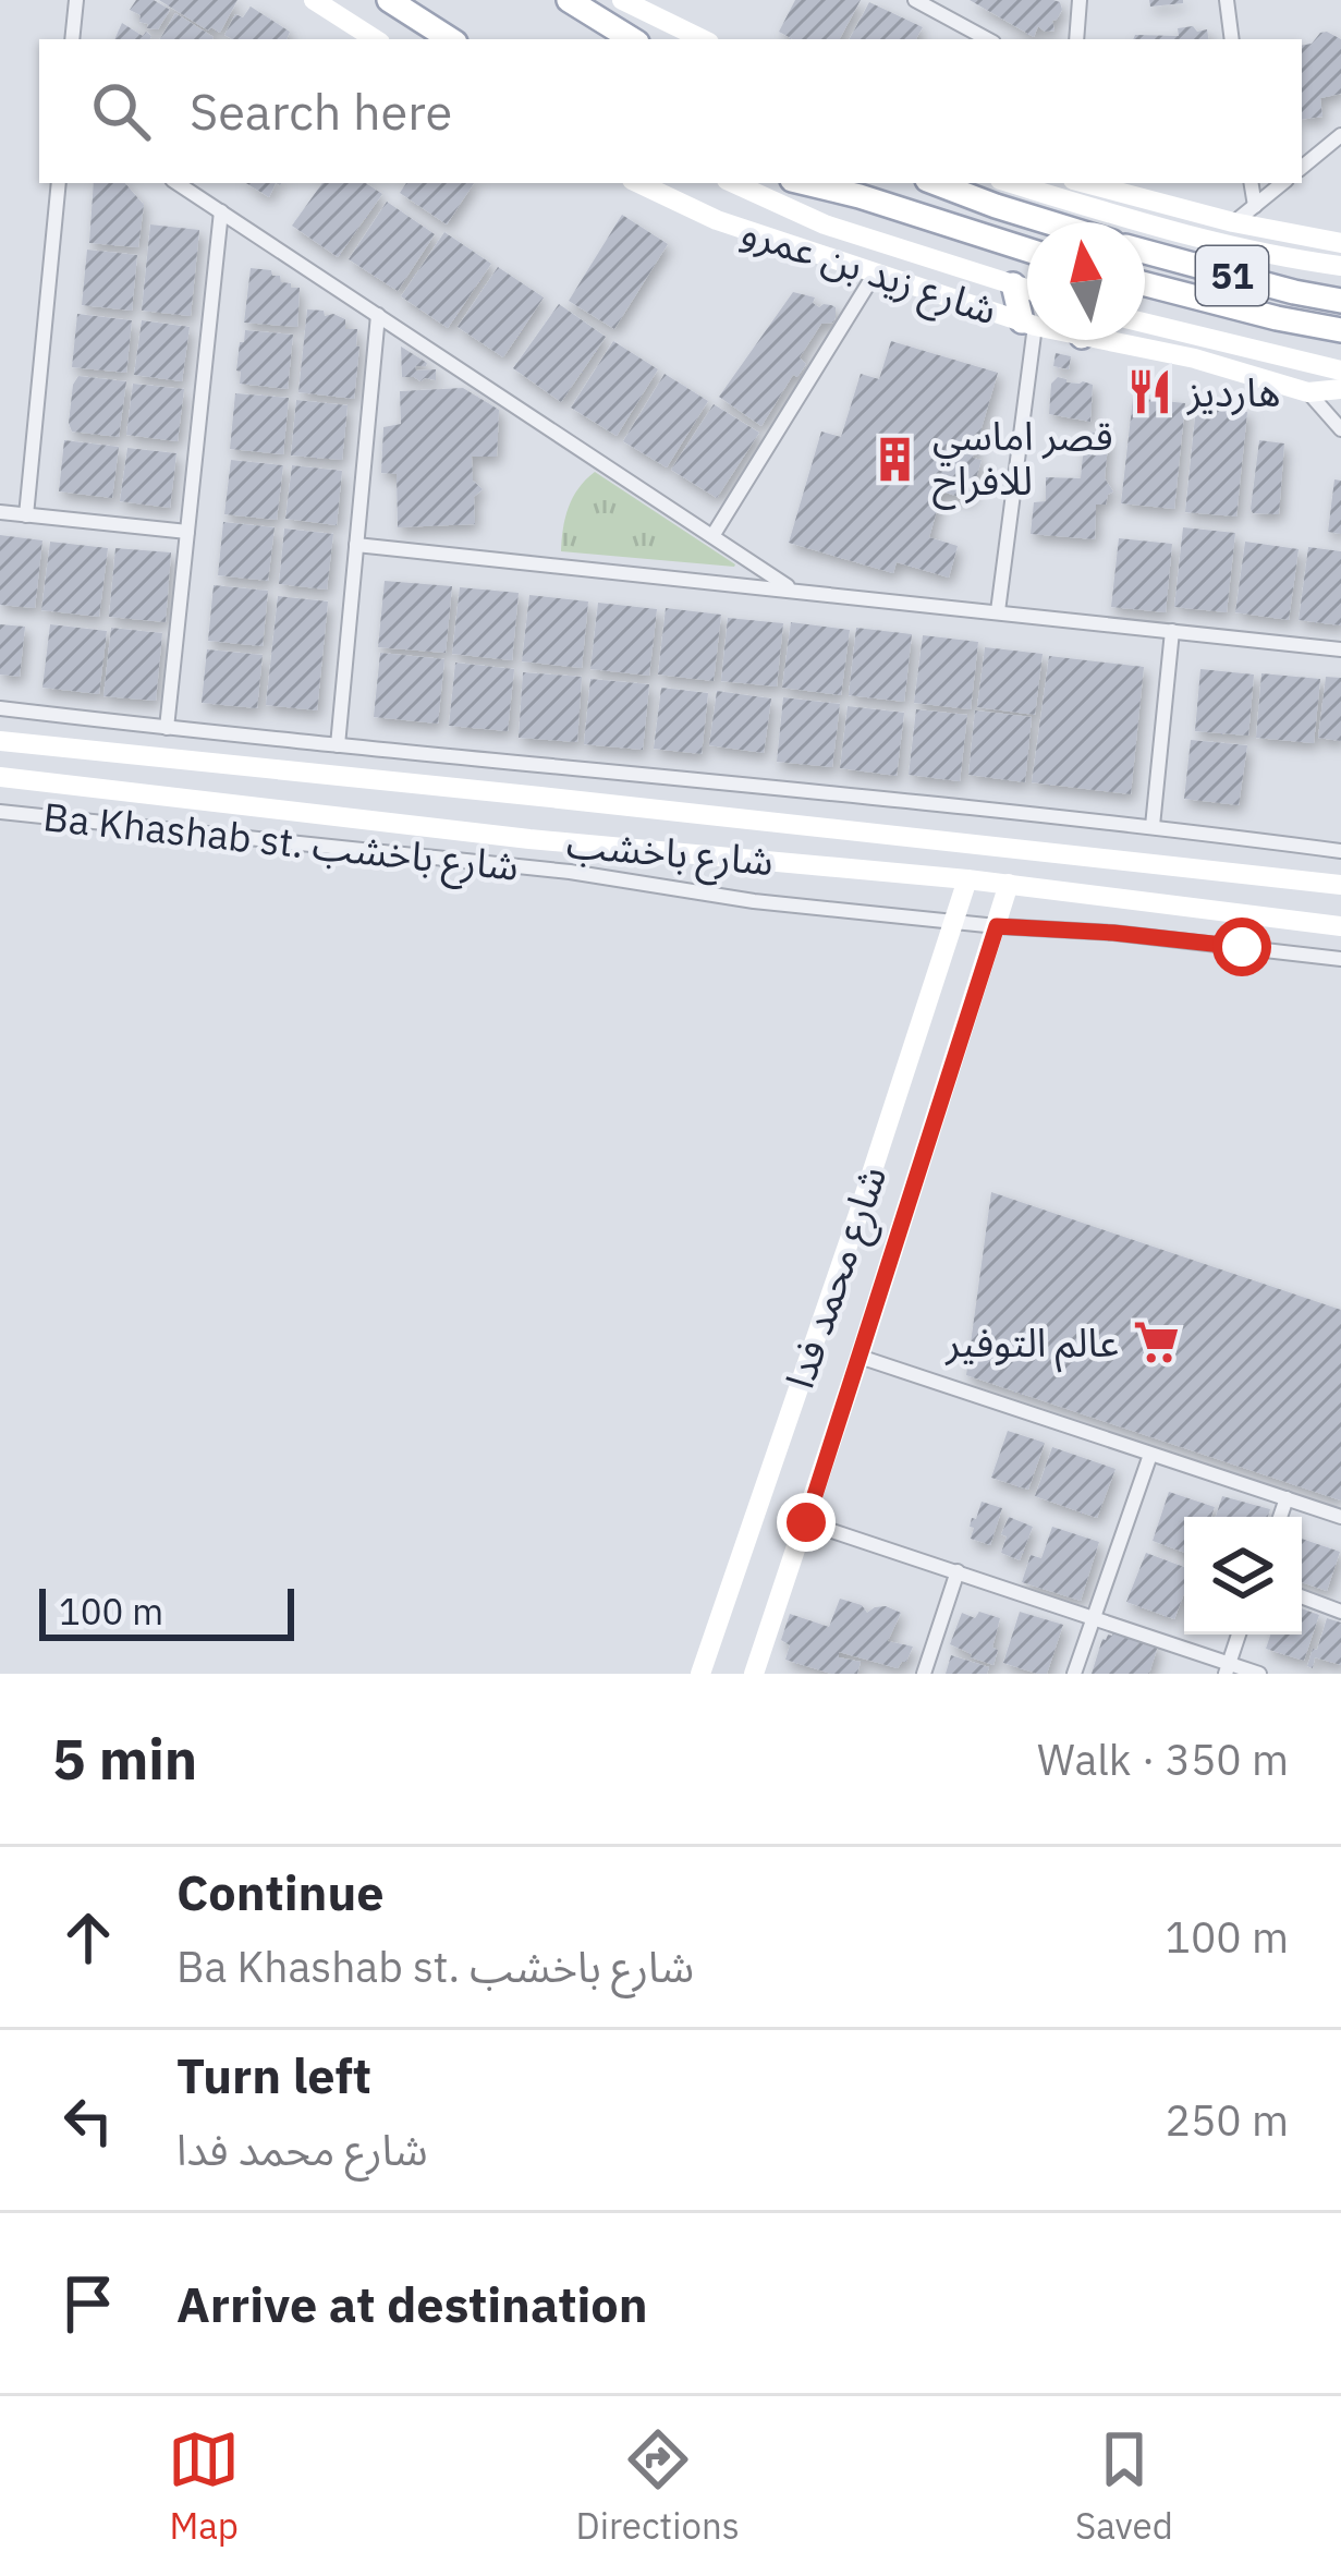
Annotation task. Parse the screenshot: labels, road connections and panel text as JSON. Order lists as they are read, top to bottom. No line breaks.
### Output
{"streets":{"main road":["شارع زيد بن عمرو","51","شارع باخشب","شارع محمد فدا"],"street":["Ba Khashab st. شارع باخشب"]},"crossings":[["Ba Khashab st. شارع باخشب","شارع محمد فدا"],["شارع باخشب","شارع محمد فدا"]],"places":{"restaurant":["هارديز"],"building":["قصر اماسي للافراح"],"supermarket":["عالم التوفير"]},"scale_bar":"100 m","north":"top","page":{"search":"Search here","scale":"100 m","heading":["5 min","Walk · 350 m"],"list":[["Continue","Ba Khashab st. شارع باخشب","100 m"],["Turn left","شارع محمد فدا","250 m"],"Arrive at destination"],"nav":["Map","Directions","Saved"]}}
